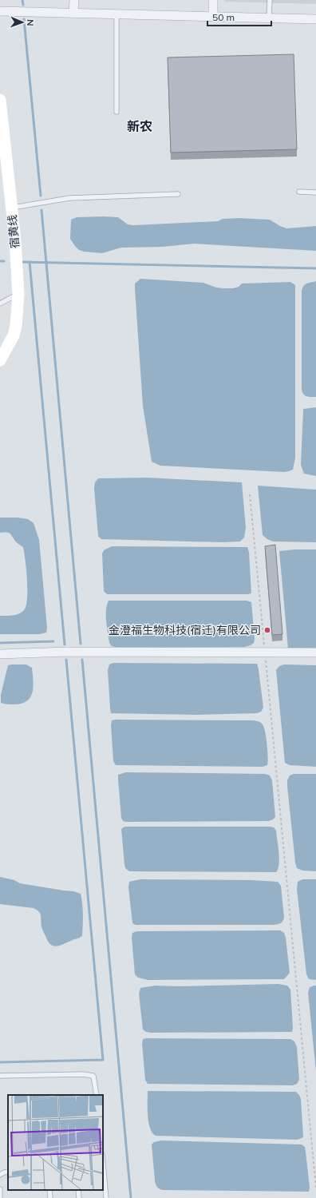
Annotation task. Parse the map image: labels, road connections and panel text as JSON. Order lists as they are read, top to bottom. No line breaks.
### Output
{"streets":{"main road":["宿黄线"]},"districts":["新农"],"places":["金澄福生物科技(宿迁)有限公司"],"scale_bar":"50 m","north":"right"}
